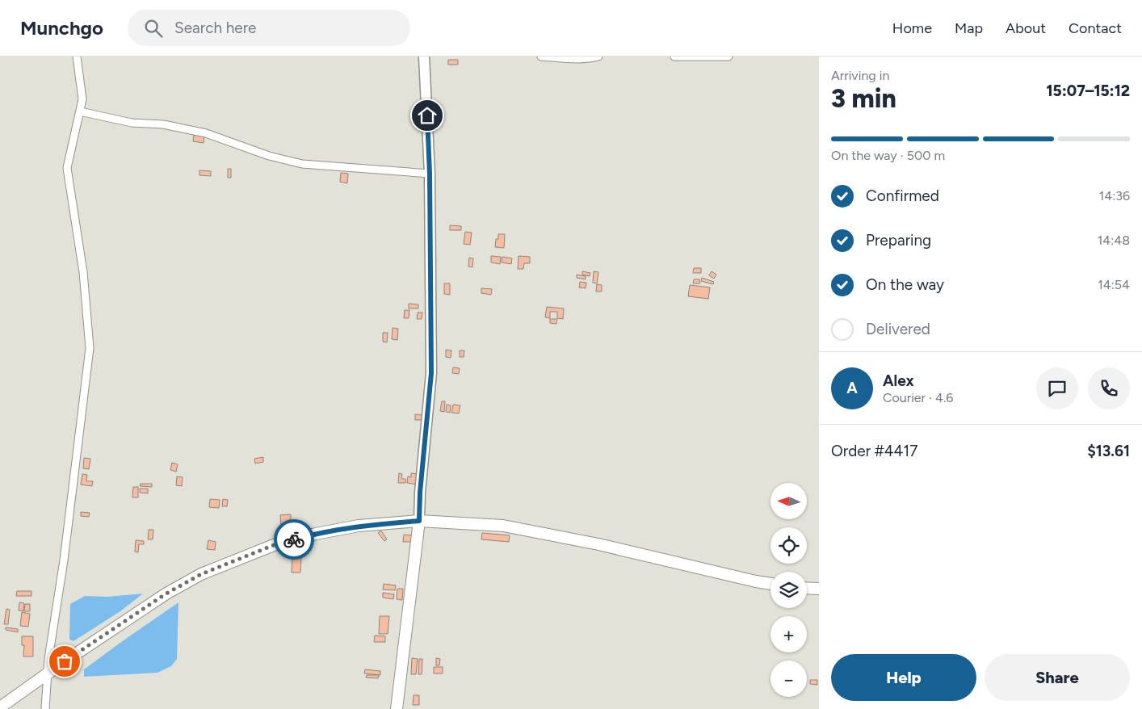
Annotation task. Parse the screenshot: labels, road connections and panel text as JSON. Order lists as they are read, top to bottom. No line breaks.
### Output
{"north":"left","page":{"header":"Munchgo","search":"Search here","nav":["Home","Map","About","Contact"],"heading":["3 min","Arriving in","15:07–15:12"],"panel":["Alex","Courier · 4.6","Order #4417","$13.61"],"bar":"On the way · 500 m","list":[["Confirmed","14:36"],["Preparing","14:48"],["On the way","14:54"],"Delivered"],"round":"A","map_buttons":["+","−"],"buttons":["Help","Share"]}}
